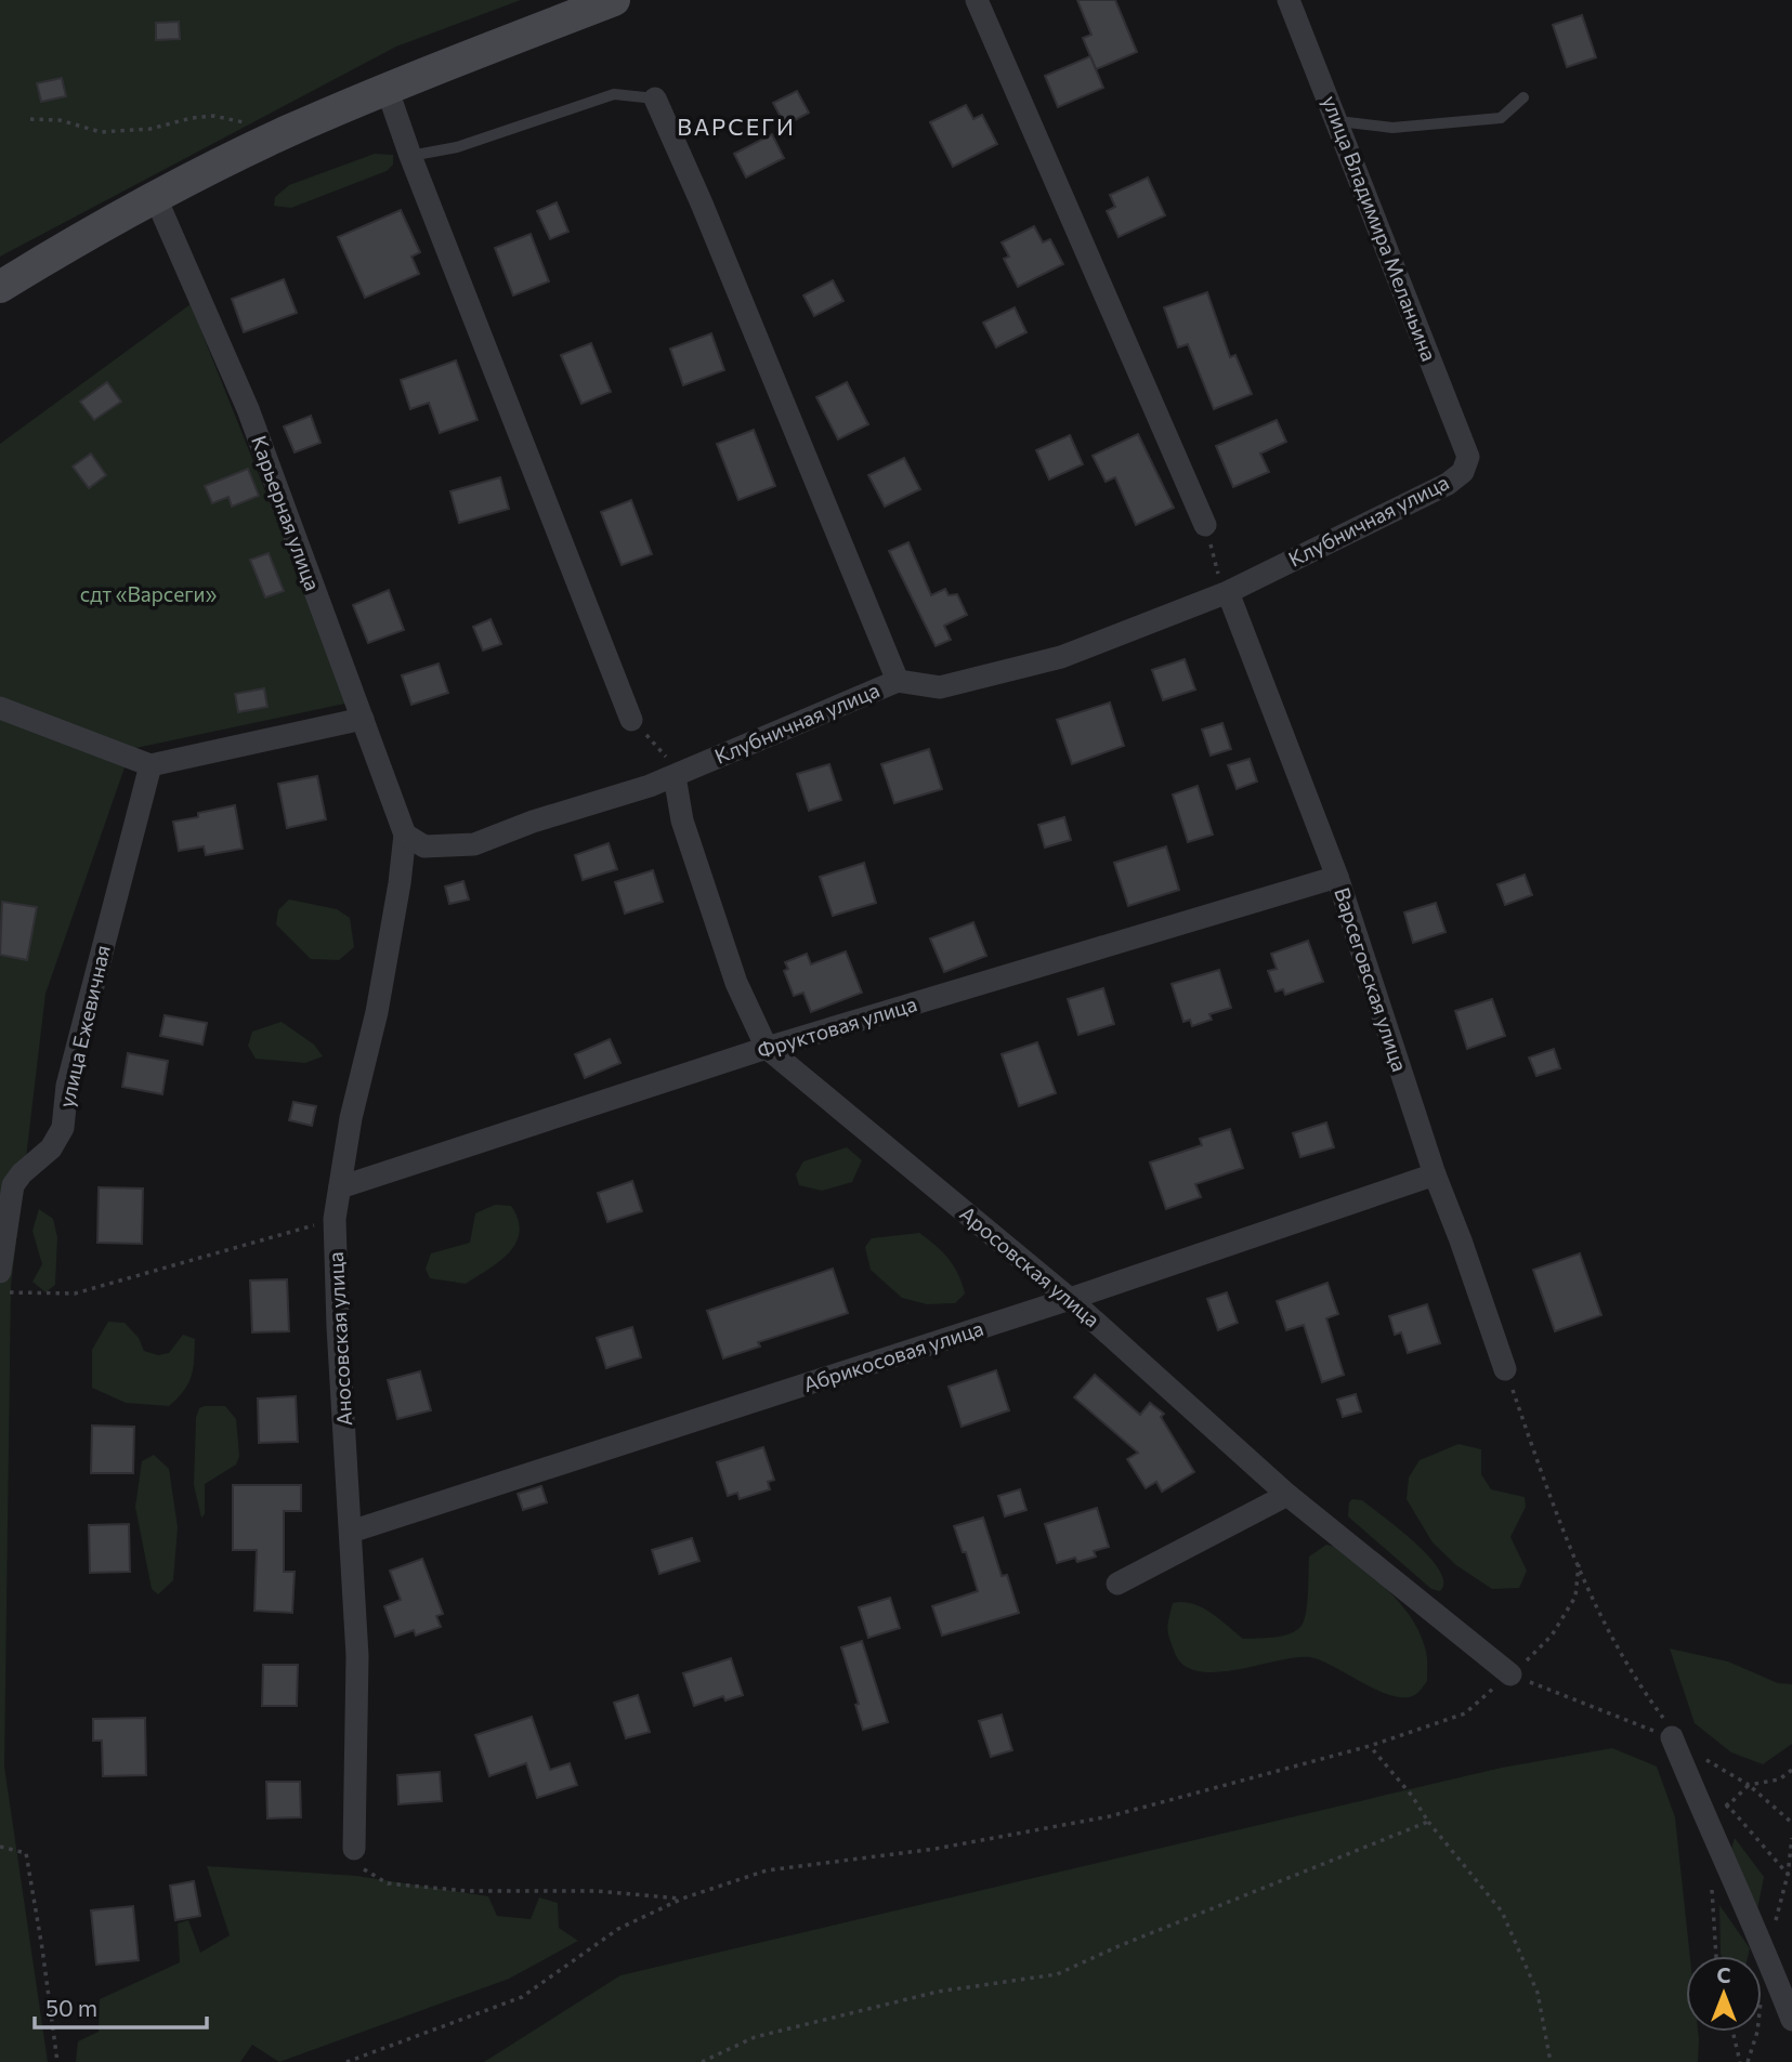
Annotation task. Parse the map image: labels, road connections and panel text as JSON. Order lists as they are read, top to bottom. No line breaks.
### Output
{"streets":{"street":["улица Владимира Меланьина","Карьерная улица","Клубничная улица","Варсеговская улица","улица Ежевичная","Фруктовая улица","Аросовская улица","Аносовская улица","Абрикосовая улица"]},"crossings":[["улица Владимира Меланьина","Клубничная улица"],["Карьерная улица","Клубничная улица"],["Карьерная улица","Аносовская улица"],["Клубничная улица","Варсеговская улица"],["Клубничная улица","Аросовская улица"],["Клубничная улица","Аносовская улица"],["Варсеговская улица","Фруктовая улица"],["Варсеговская улица","Абрикосовая улица"],["Фруктовая улица","Аросовская улица"],["Фруктовая улица","Аносовская улица"],["Аросовская улица","Абрикосовая улица"],["Аносовская улица","Абрикосовая улица"]],"districts":["ВАРСЕГИ"],"parks":["сдт «Варсеги»"],"scale_bar":"50 m","north":"top"}
